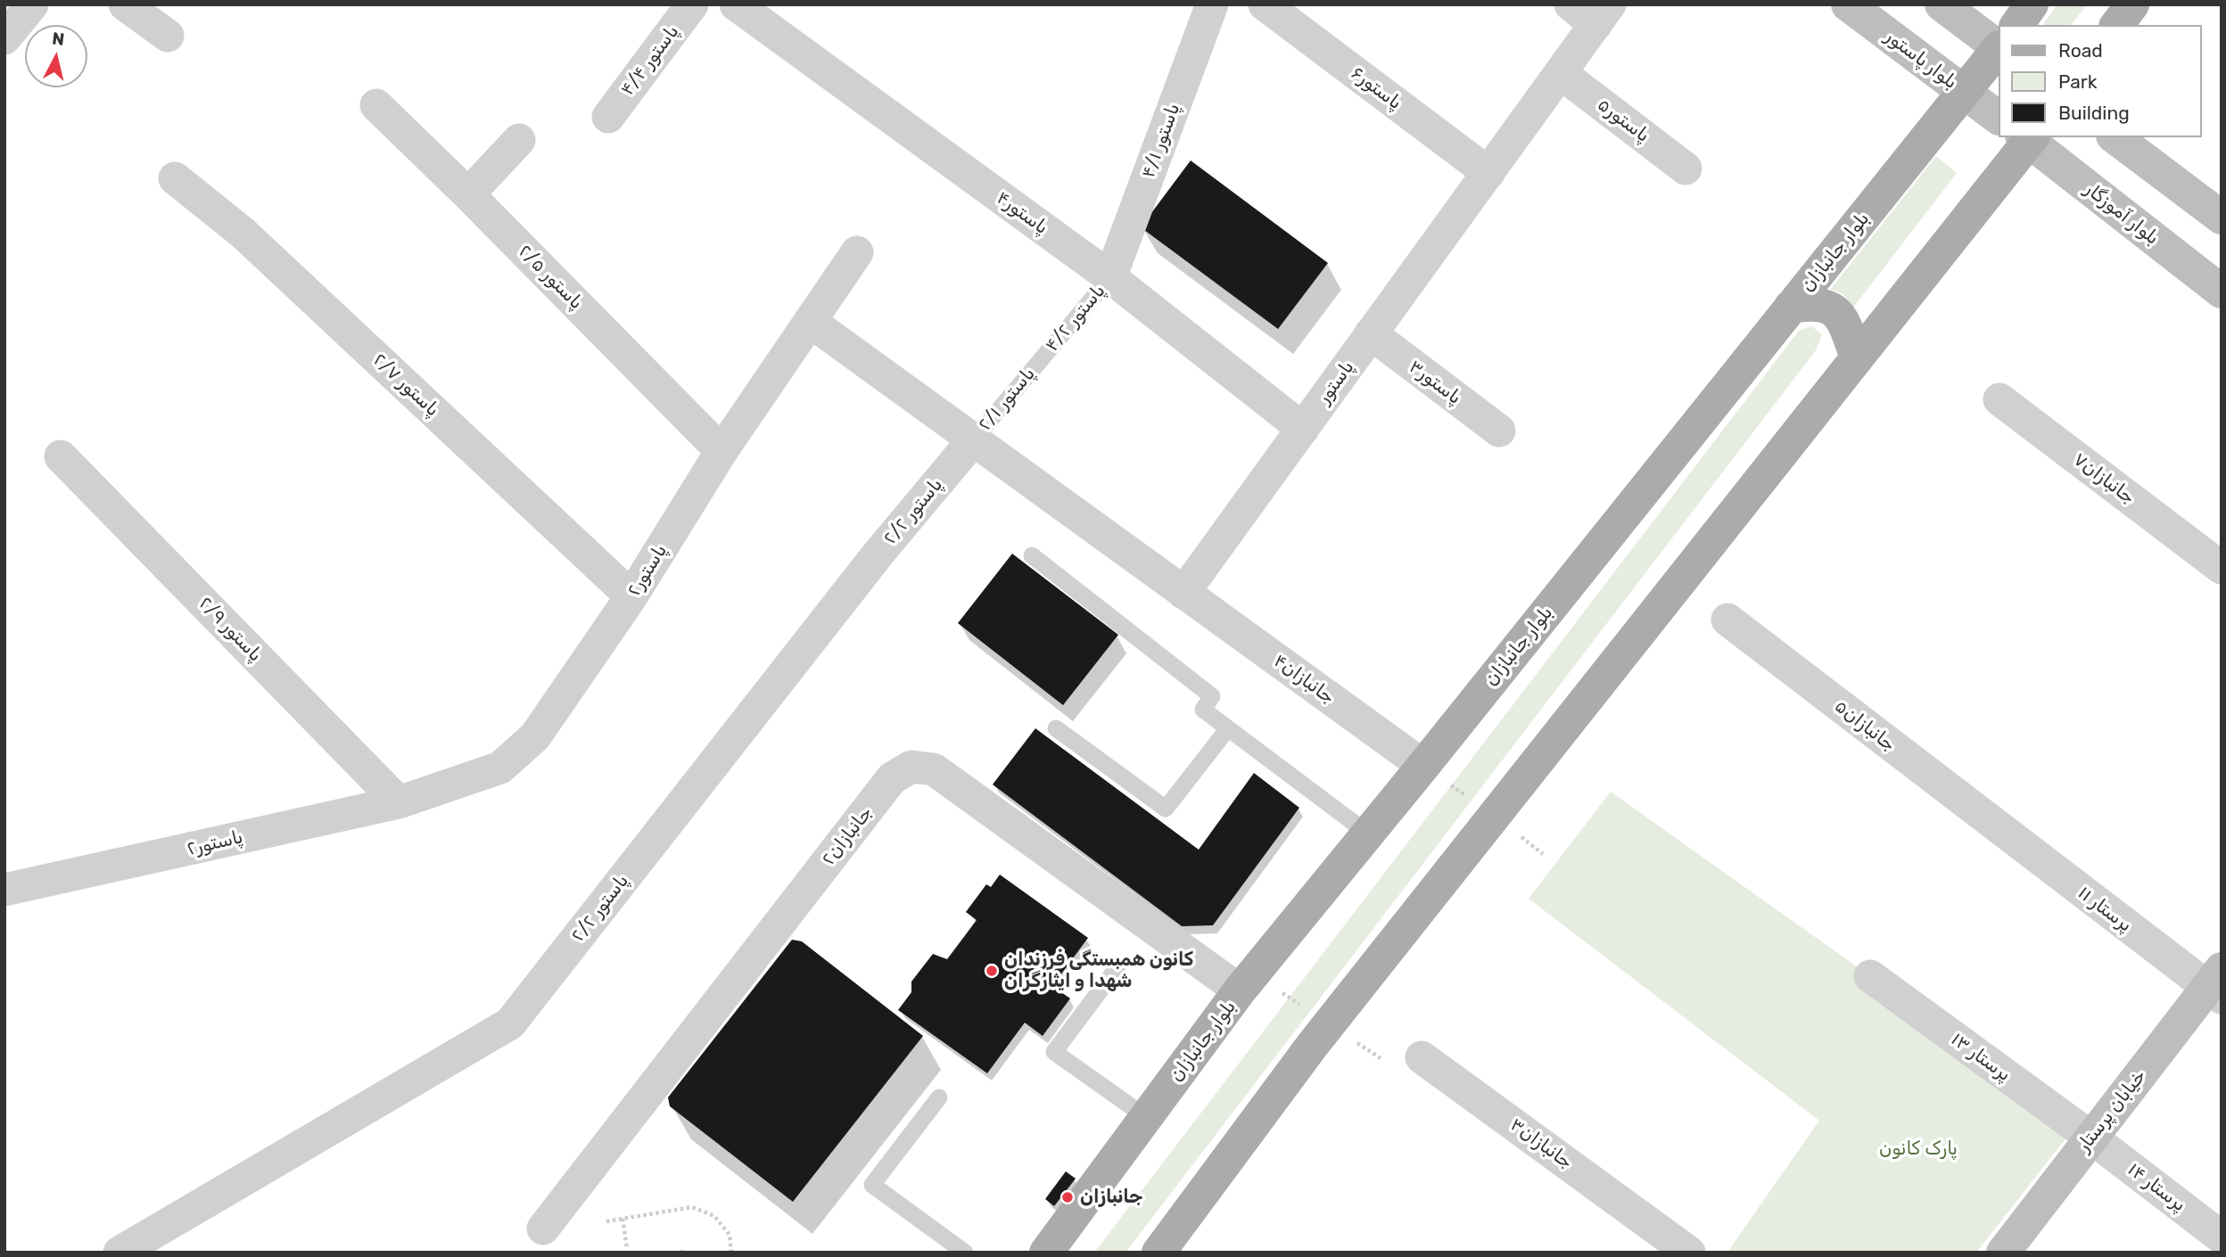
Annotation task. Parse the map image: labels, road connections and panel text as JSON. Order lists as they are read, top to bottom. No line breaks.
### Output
{"streets":{"main road":["بلوار جانبازان"],"street":["بلوار پاستور","پاستور ۴/۴","پاستور۶","پاستور۵","پاستور ۴/۱","پاستور۴","بلوار آموزگار","پاستور ۲/۵","پاستور","پاستور۳","پاستور ۲/۷","جانبازان۷","پاستور ۲/۲","پاستور۲","پاستور ۲/۹","جانبازان۴","جانبازان۵","جانبازان۲","پرستار ۱۱","پرستار ۱۳","خیابان پرستار","جانبازان۳","پرستار ۱۴"],"lane":["پاستور ۴/۲","پاستور ۲/۱"]},"crossings":[["بلوار پاستور","بلوار جانبازان"],["پاستور۶","پاستور"],["پاستور۵","پاستور"],["پاستور ۴/۱","پاستور۴"],["پاستور ۴/۱","پاستور ۴/۲"],["پاستور۴","پاستور ۴/۲"],["پاستور۴","پاستور"],["بلوار جانبازان","جانبازان۴"],["بلوار جانبازان","جانبازان۲"],["پاستور ۲/۵","پاستور۲"],["پاستور ۴/۲","پاستور ۲/۱"],["پاستور","پاستور۳"],["پاستور","جانبازان۴"],["پاستور ۲/۷","پاستور۲"],["پاستور ۲/۱","پاستور ۲/۲"],["پاستور۲","پاستور ۲/۹"],["جانبازان۵","پرستار ۱۱"],["پرستار ۱۱","خیابان پرستار"],["پرستار ۱۳","خیابان پرستار"],["پرستار ۱۳","پرستار ۱۴"],["خیابان پرستار","پرستار ۱۴"]],"parks":["پارک کانون"],"places":["کانون همبستگی فرزندان شهدا و ایثارگران","جانبازان"],"legend":["Road","Park","Building"],"north":"top"}
